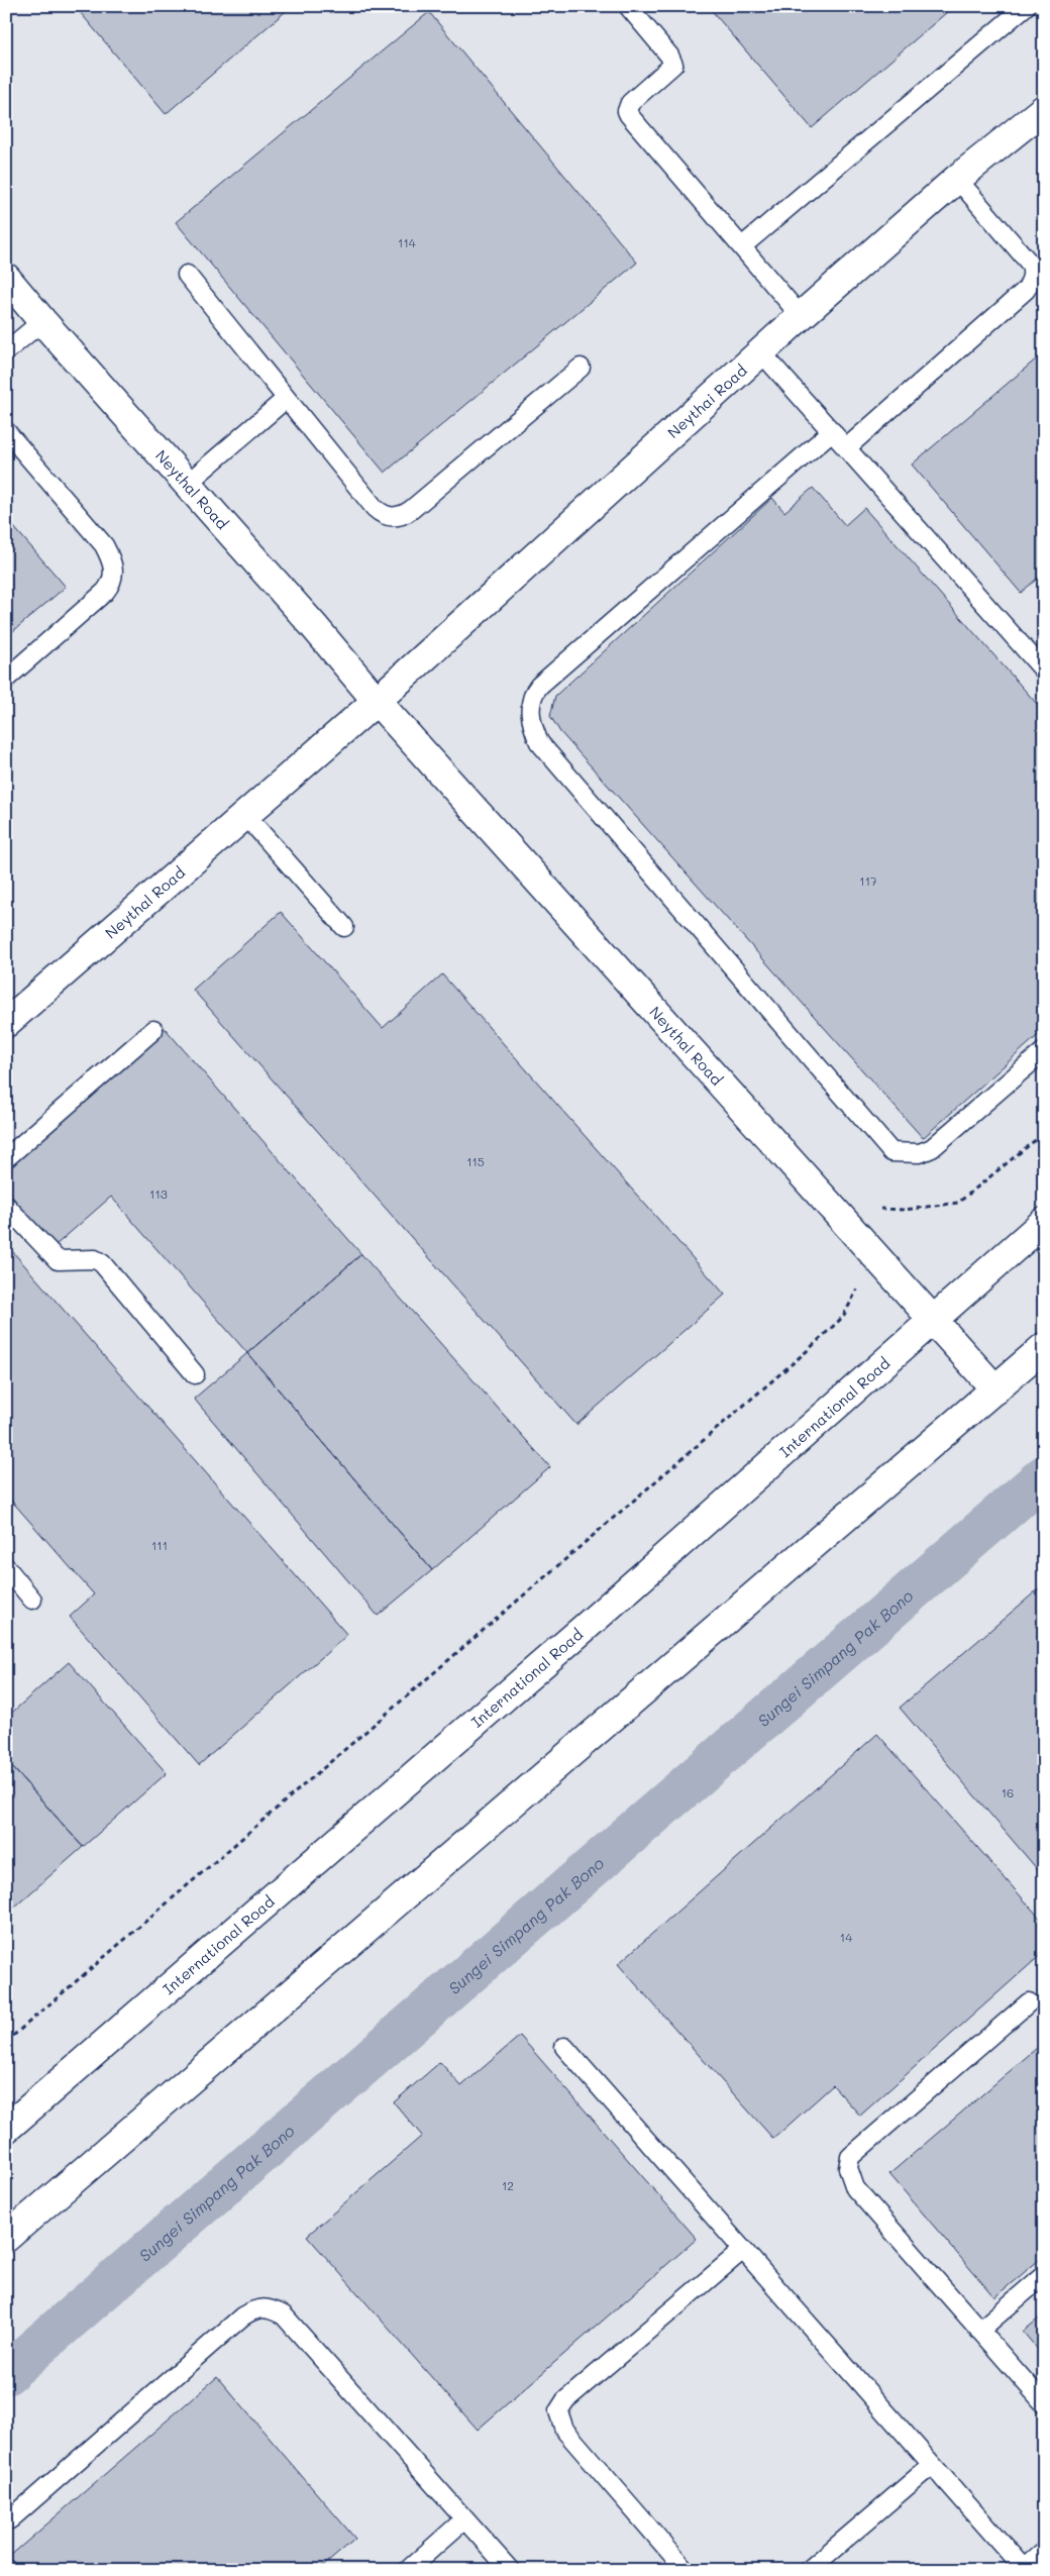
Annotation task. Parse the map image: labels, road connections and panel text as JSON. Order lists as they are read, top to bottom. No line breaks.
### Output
{"streets":{"street":["Neythai Road","Neythal Road","International Road"]},"crossings":[["Neythai Road","Neythal Road"],["Neythal Road","International Road"]],"water":["Sungei Simpang Pak Bono"],"house_numbers":["114","117","115","113","111","16","14","12"]}
